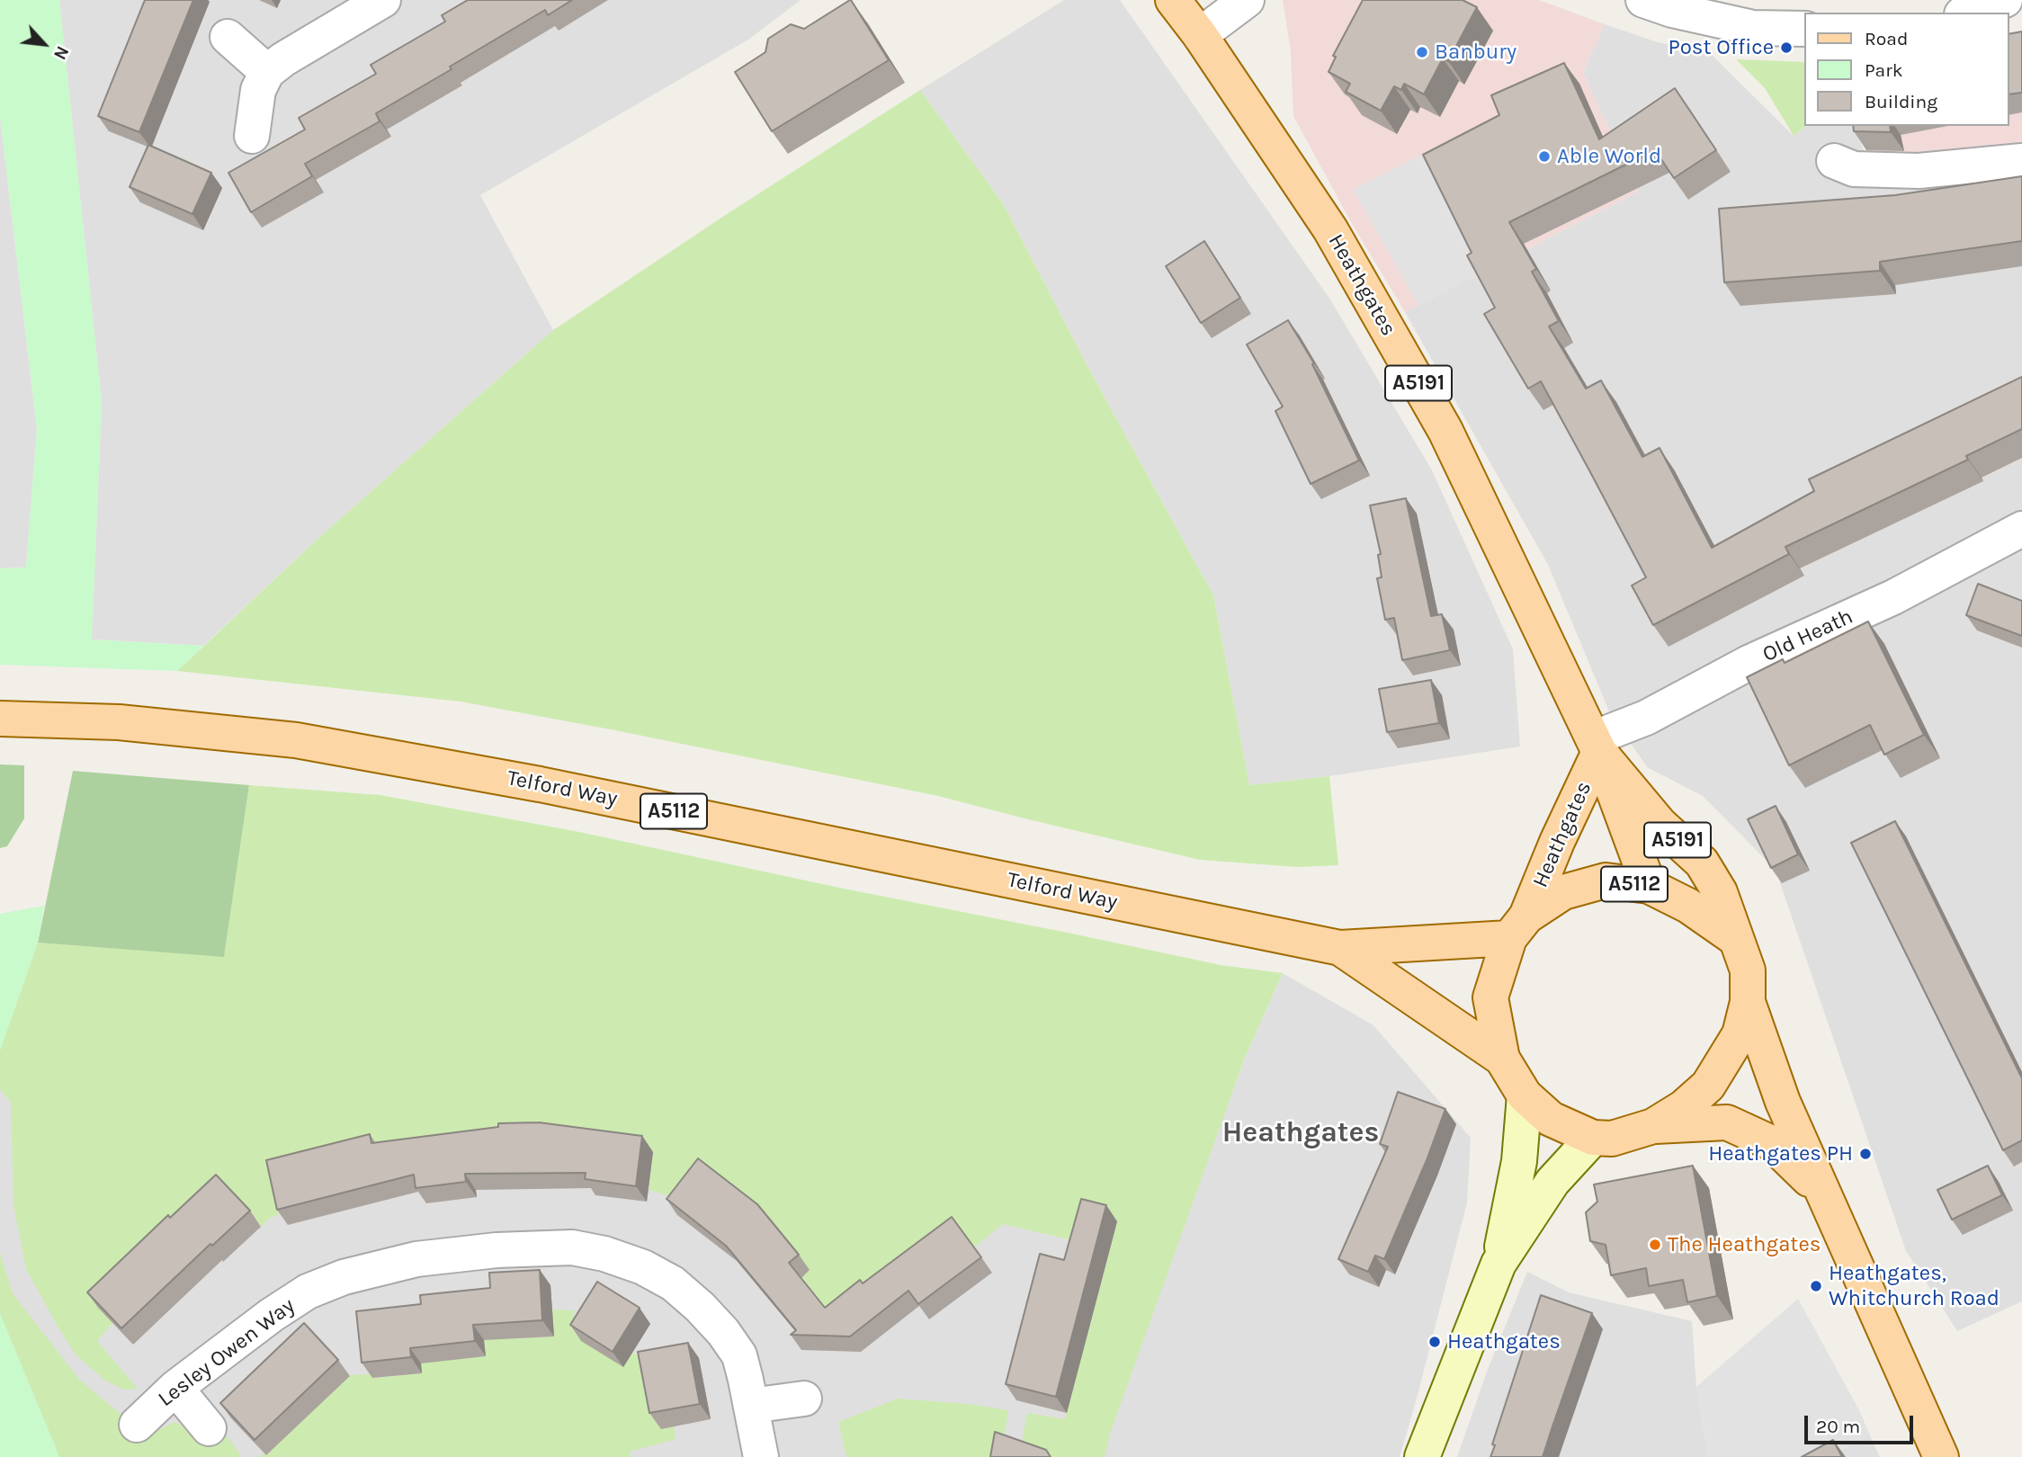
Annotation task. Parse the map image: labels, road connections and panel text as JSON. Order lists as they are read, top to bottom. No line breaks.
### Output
{"streets":{"main road":["Heathgates","A5191","Telford Way","A5112"],"street":["Old Heath","Lesley Owen Way"]},"crossings":[["Heathgates","A5191"],["Heathgates","Old Heath"],["Heathgates","Telford Way"],["Heathgates","A5112"],["A5191","Old Heath"],["A5191","A5112"],["Telford Way","A5112"]],"districts":["Heathgates"],"places":["Post Office","Banbury","Able World","Heathgates PH","The Heathgates","Heathgates, Whitchurch Road","Heathgates"],"legend":["Road","Park","Building"],"scale_bar":"20 m","north":"bottom right"}
